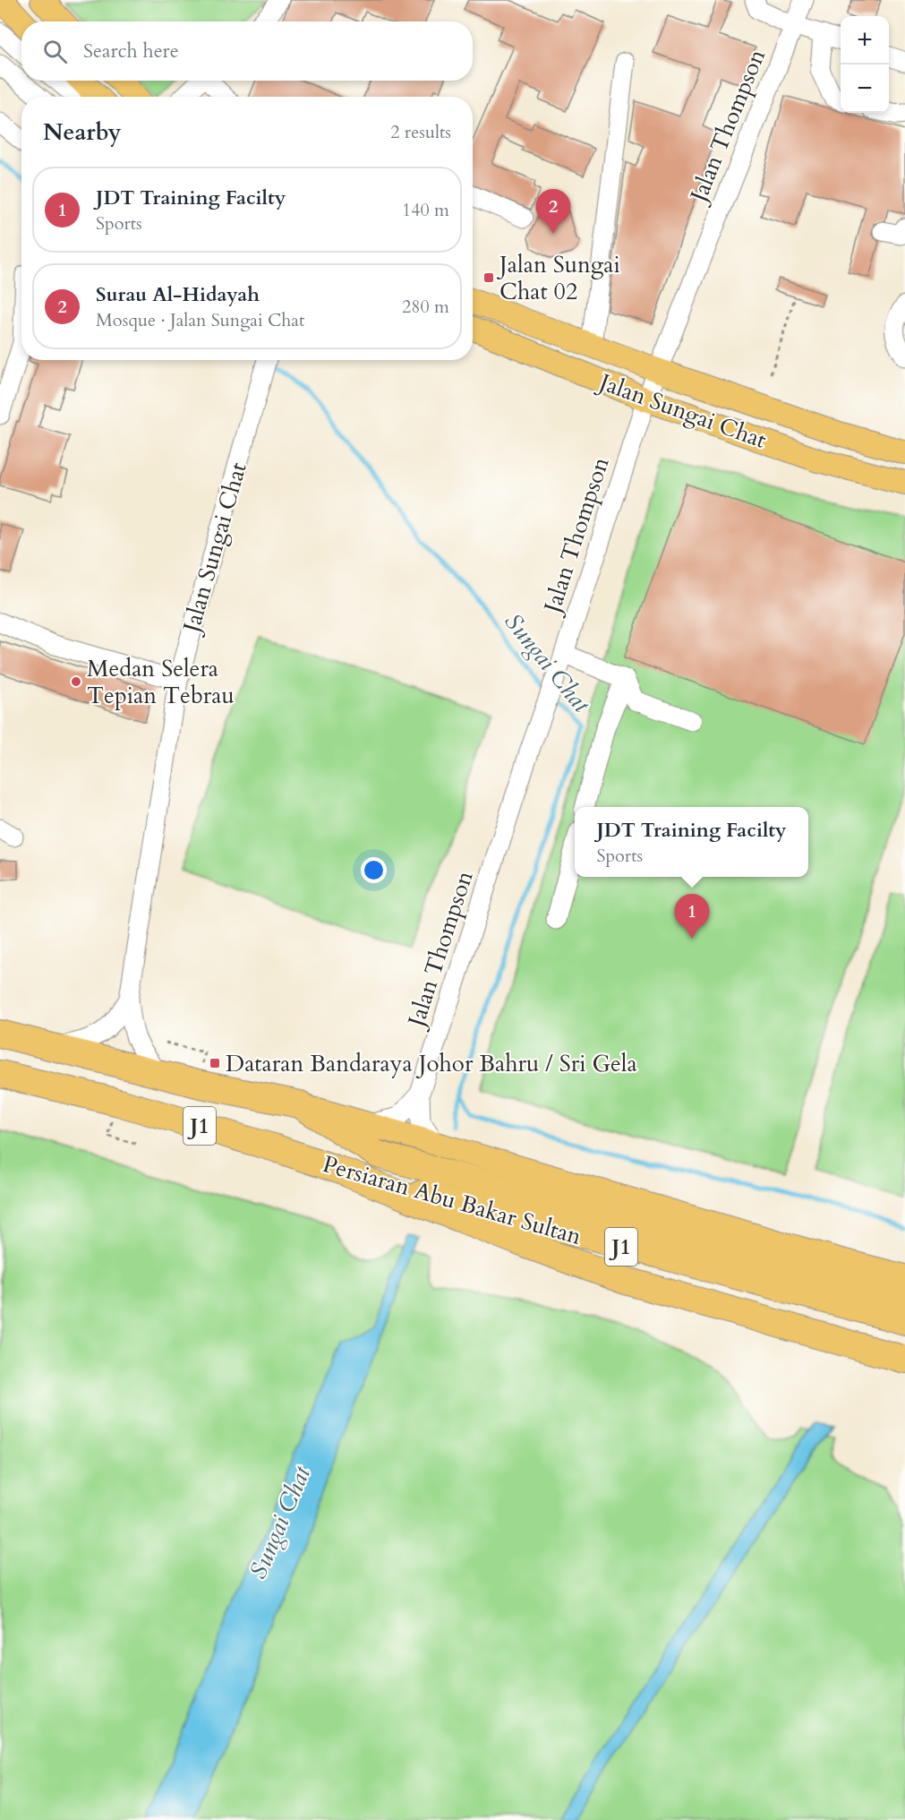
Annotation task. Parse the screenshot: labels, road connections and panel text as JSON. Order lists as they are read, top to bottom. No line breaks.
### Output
{"streets":{"highway":["J1","Persiaran Abu Bakar Sultan"],"main road":["Jalan Sungai Chat"],"street":["Jalan Thompson"]},"crossings":[["Jalan Thompson","Jalan Sungai Chat"],["Jalan Thompson","J1"],["Jalan Sungai Chat","J1"]],"water":["Sungai Chat"],"places":{"transit":["Jalan Sungai Chat 02","Dataran Bandaraya Johor Bahru / Sri Gela"],"other":["Medan Selera Tepian Tebrau"]},"page":{"map_buttons":["+","−"],"search":"Search here","heading":["Nearby","2 results"],"list":[{"mark":"1","name":"JDT Training Facilty","note":"Sports","value":"140 m"},{"mark":"2","name":"Surau Al-Hidayah","note":"Mosque · Jalan Sungai Chat","value":"280 m"}],"pins":["2","1"],"popup":["JDT Training Facilty","Sports"]}}
